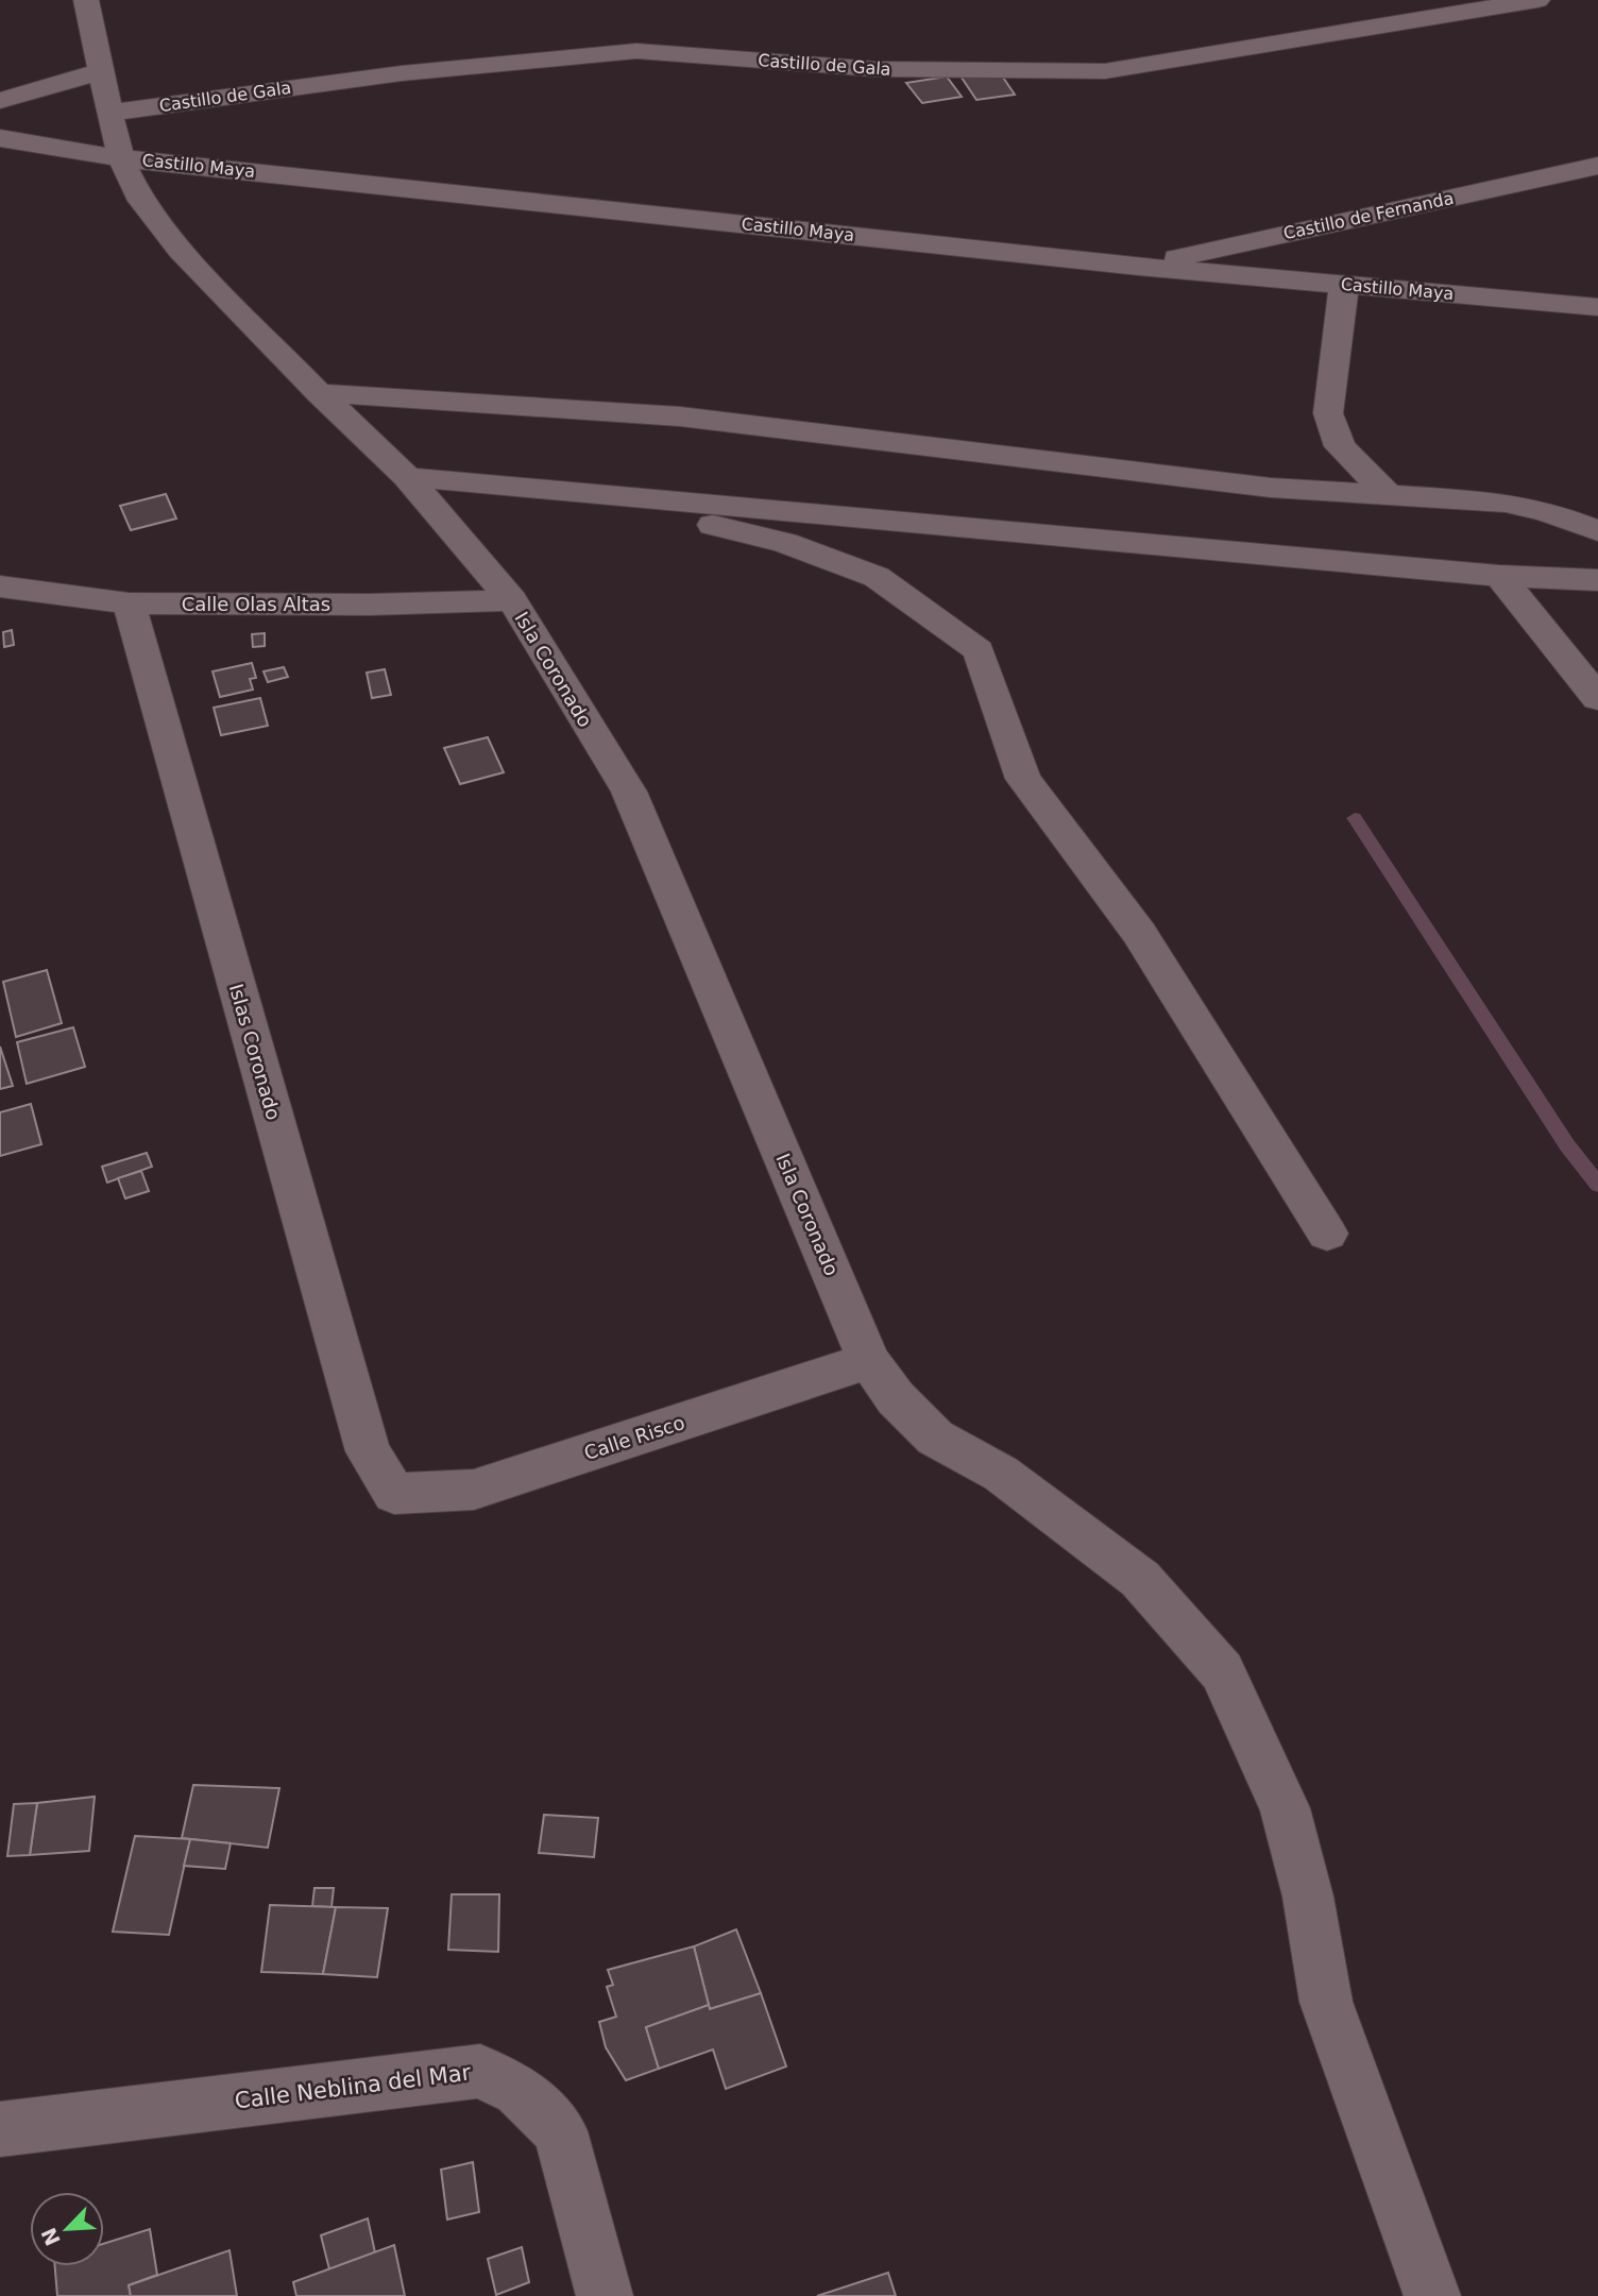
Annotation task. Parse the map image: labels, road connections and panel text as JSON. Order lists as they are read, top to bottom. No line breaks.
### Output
{"streets":{"street":["Castillo de Gala","Castillo Maya","Castillo de Fernanda","Calle Olas Altas","Isla Coronado","Islas Coronado","Calle Risco","Calle Neblina del Mar"]},"crossings":[["Castillo de Gala","Isla Coronado"],["Castillo Maya","Castillo de Fernanda"],["Castillo Maya","Isla Coronado"],["Calle Olas Altas","Isla Coronado"],["Calle Olas Altas","Islas Coronado"],["Isla Coronado","Calle Risco"],["Islas Coronado","Calle Risco"]],"north":"bottom left"}
